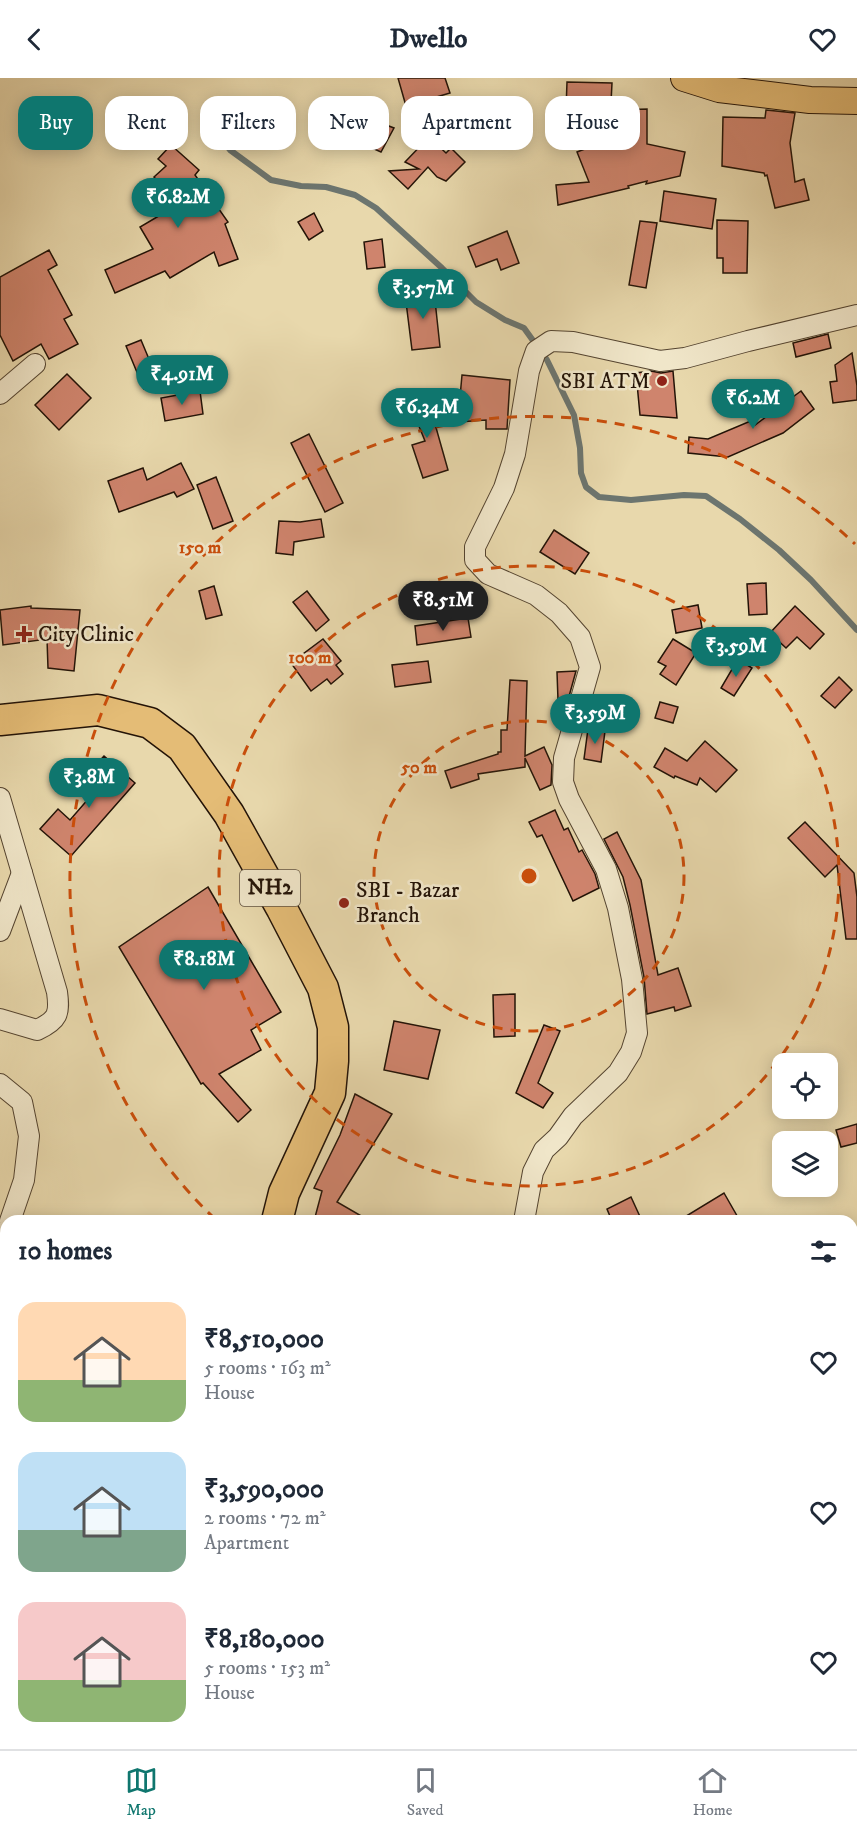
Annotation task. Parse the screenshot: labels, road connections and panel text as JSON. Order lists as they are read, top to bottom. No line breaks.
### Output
{"streets":{"highway":["NH2"]},"places":{"other":["SBI ATM","SBI - Bazar Branch"],"health":["City Clinic"]},"page":{"header":"Dwello","chip":["Buy","Rent","Filters","New","Apartment","House"],"price":["₹6.82M","₹3.57M","₹4.91M","₹6.2M","₹6.34M","₹8.51M","₹3.59M","₹3.59M","₹3.8M","₹8.18M"],"heading":"10 homes","list":[{"name":"₹8,510,000","note":"5 rooms · 163 m² · House"},{"name":"₹3,590,000","note":"2 rooms · 72 m² · Apartment"},{"name":"₹8,180,000","note":"5 rooms · 153 m² · House"}],"tabs":["Map","Saved","Home"]},"rings":["150 m","100 m","50 m"]}
